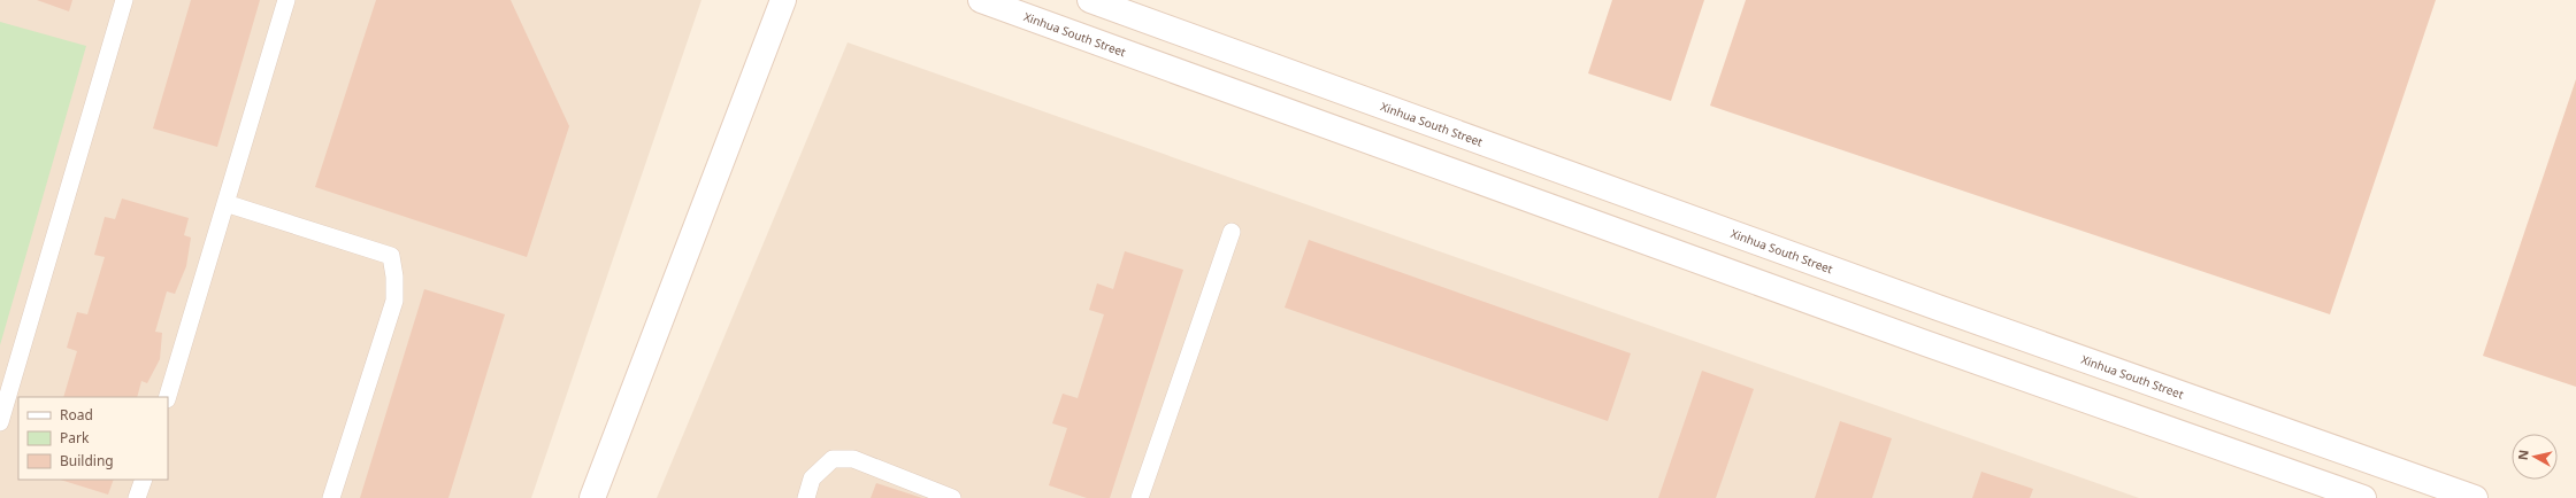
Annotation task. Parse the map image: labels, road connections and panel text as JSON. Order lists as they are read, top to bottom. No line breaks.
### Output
{"streets":{"main road":["Xinhua South Street"]},"legend":["Road","Park","Building"],"north":"left"}
